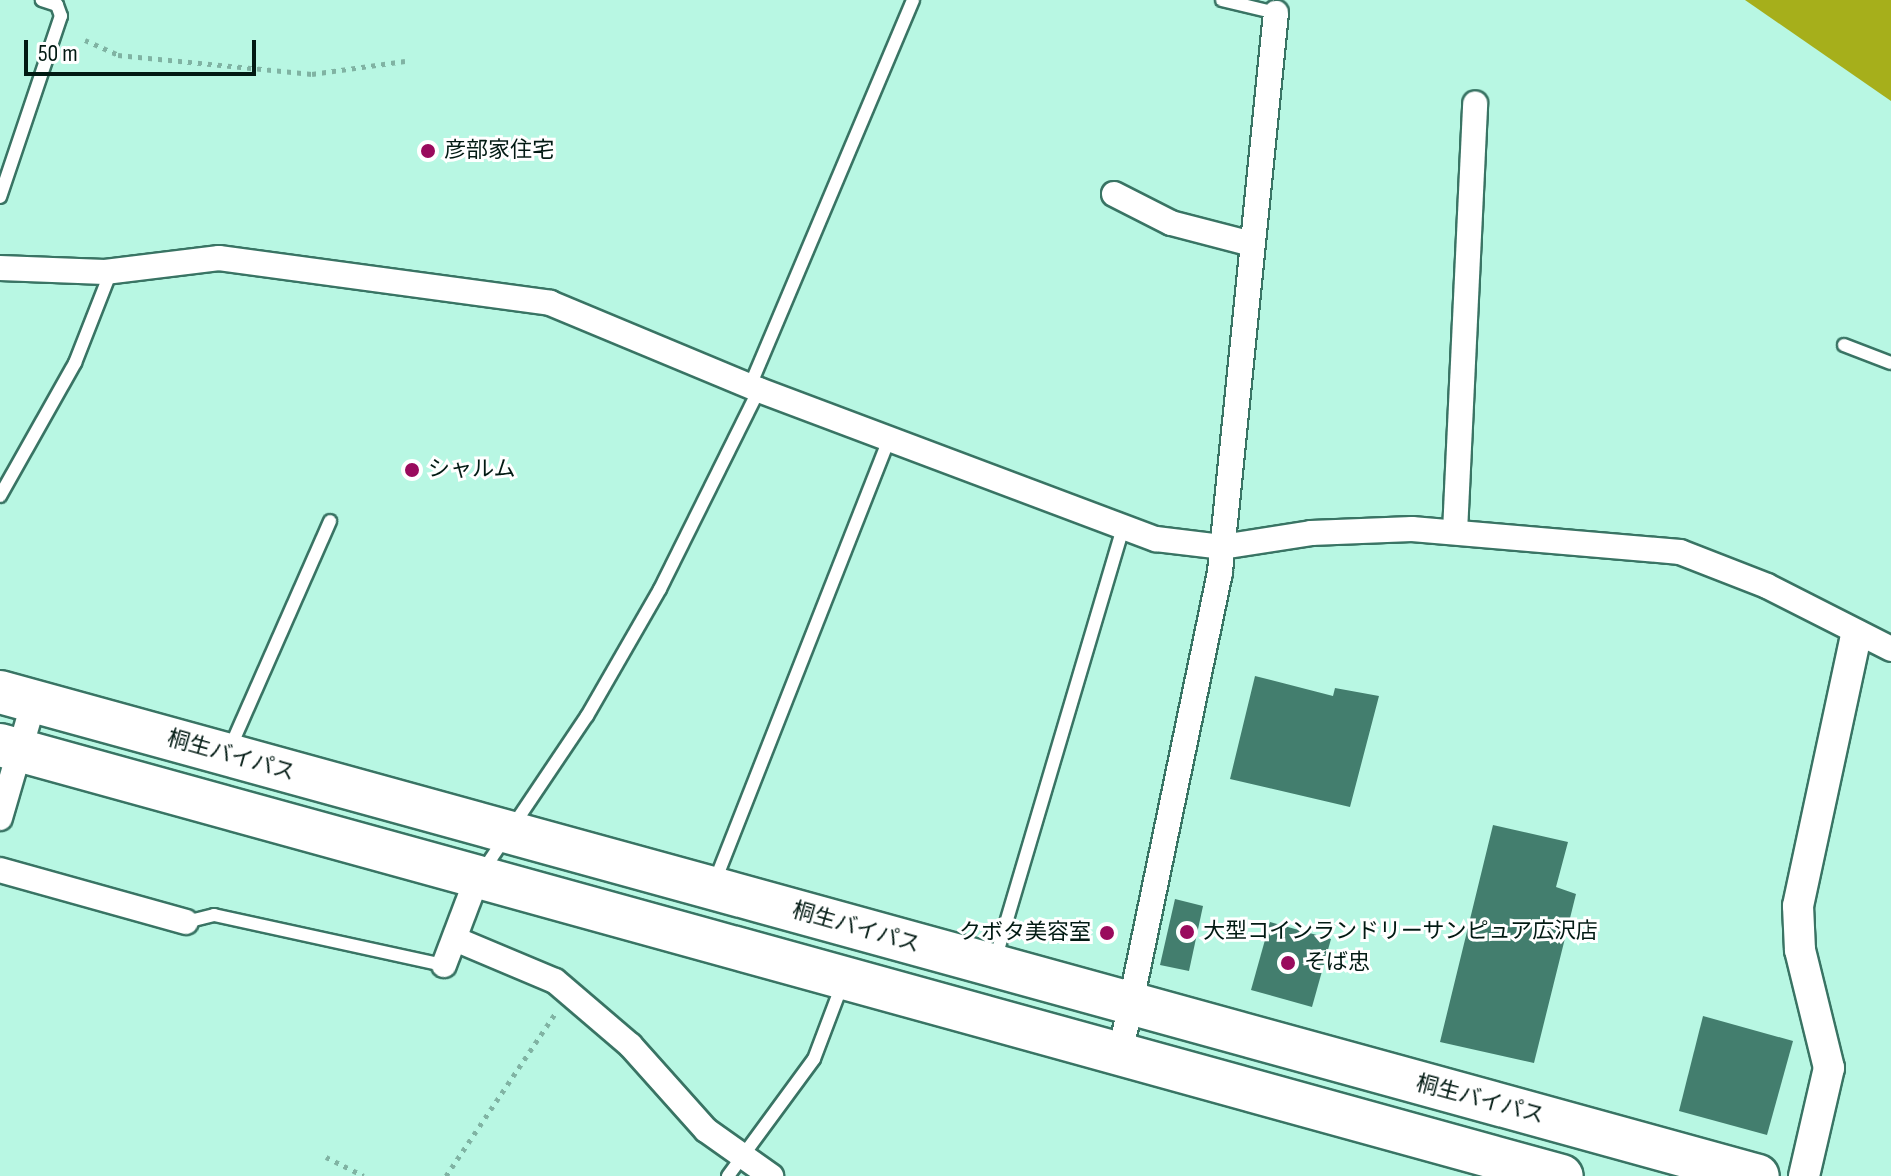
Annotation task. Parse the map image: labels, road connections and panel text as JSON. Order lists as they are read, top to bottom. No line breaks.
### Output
{"streets":{"highway":["桐生バイパス"]},"places":["彦部家住宅","シャルム","大型コインランドリーサンピュア広沢店","クボタ美容室","そば忠"],"scale_bar":"50 m"}
